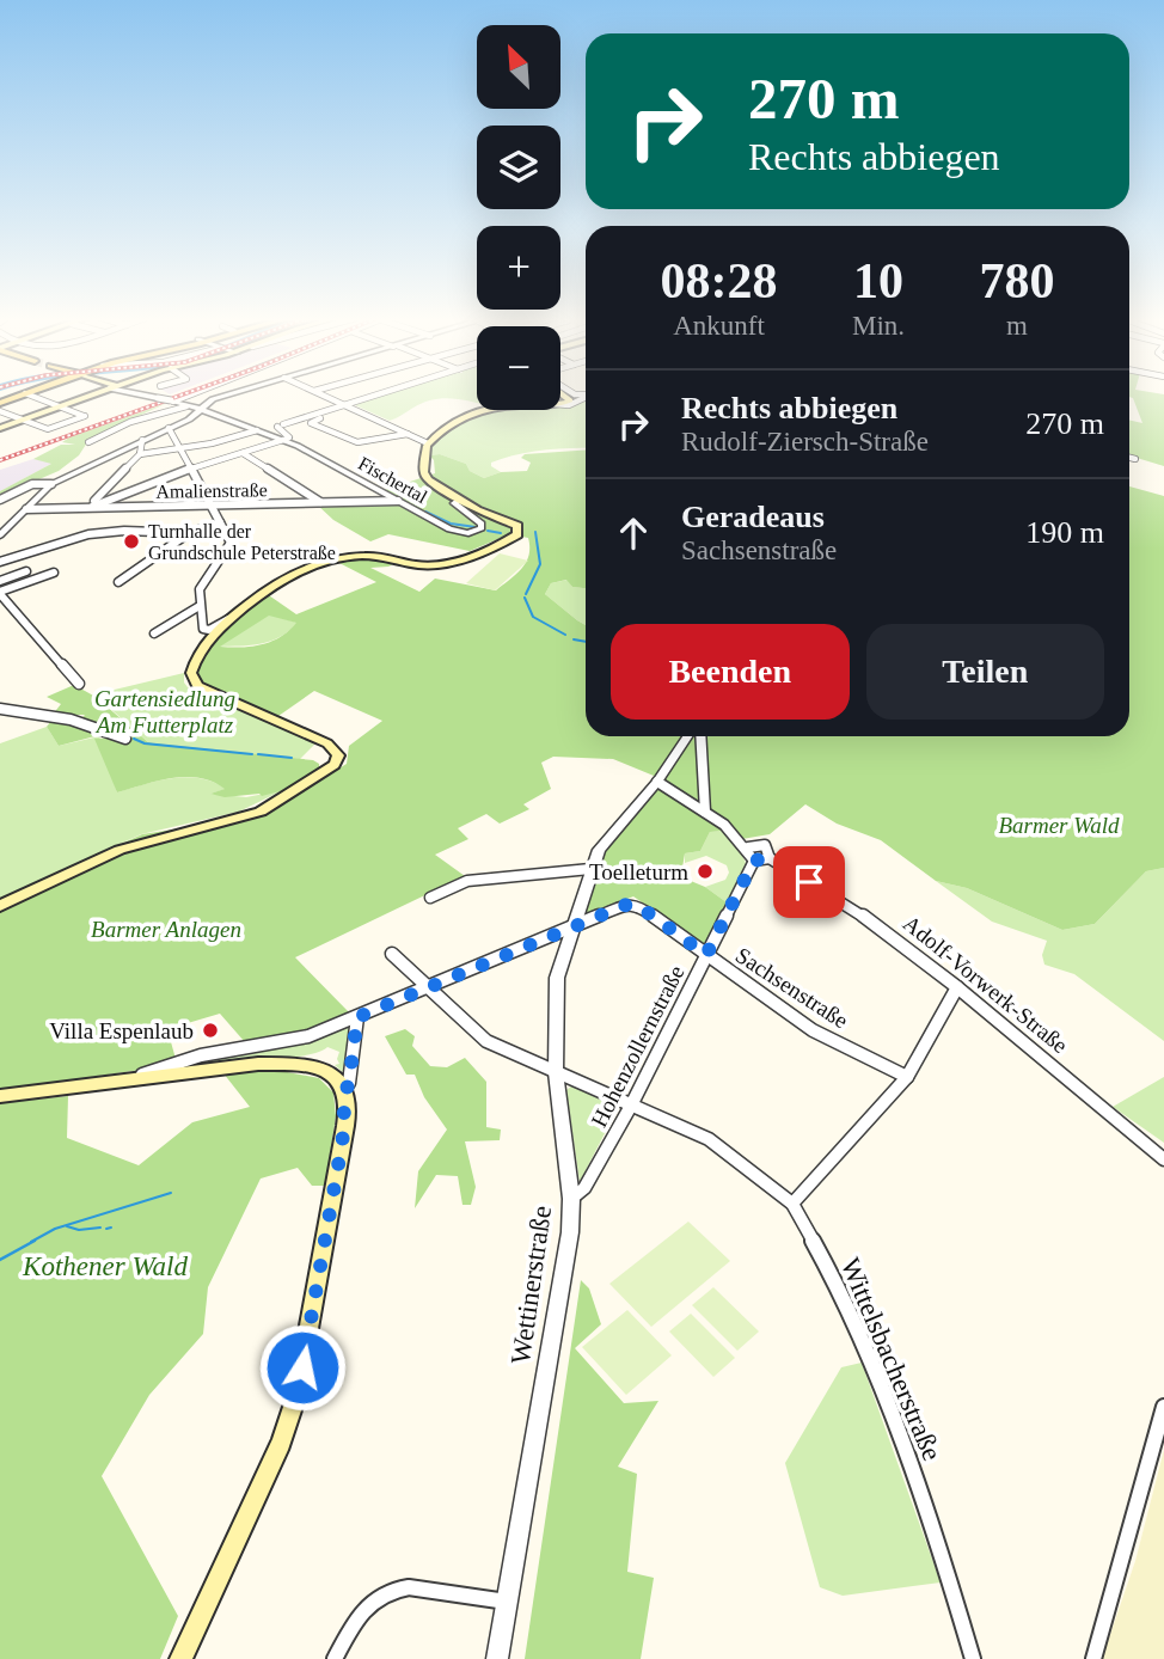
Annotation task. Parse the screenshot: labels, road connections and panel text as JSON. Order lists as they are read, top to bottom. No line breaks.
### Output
{"streets":{"street":["Fischertal","Amalienstraße","Adolf-Vorwerk-Straße","Sachsenstraße","Hohenzollernstraße","Wettinerstraße","Wittelsbacherstraße"]},"crossings":[["Fischertal","Amalienstraße"],["Sachsenstraße","Hohenzollernstraße"],["Sachsenstraße","Wettinerstraße"],["Hohenzollernstraße","Wettinerstraße"],["Hohenzollernstraße","Wittelsbacherstraße"],["Wettinerstraße","Wittelsbacherstraße"]],"parks":["Gartensiedlung Am Futterplatz","Barmer Wald","Barmer Anlagen","Kothener Wald"],"places":["Turnhalle der Grundschule Peterstraße","Toelleturm","Villa Espenlaub"],"north":"top left","page":{"map_buttons":["+","−"],"turn":["270 m","Rechts abbiegen"],"eta":["08:28","Ankunft","10","Min.","780","m"],"list":[{"name":"Rechts abbiegen","note":"Rudolf-Ziersch-Straße","value":"270 m"},{"name":"Geradeaus","note":"Sachsenstraße","value":"190 m"}],"buttons":["Beenden","Teilen"]}}
